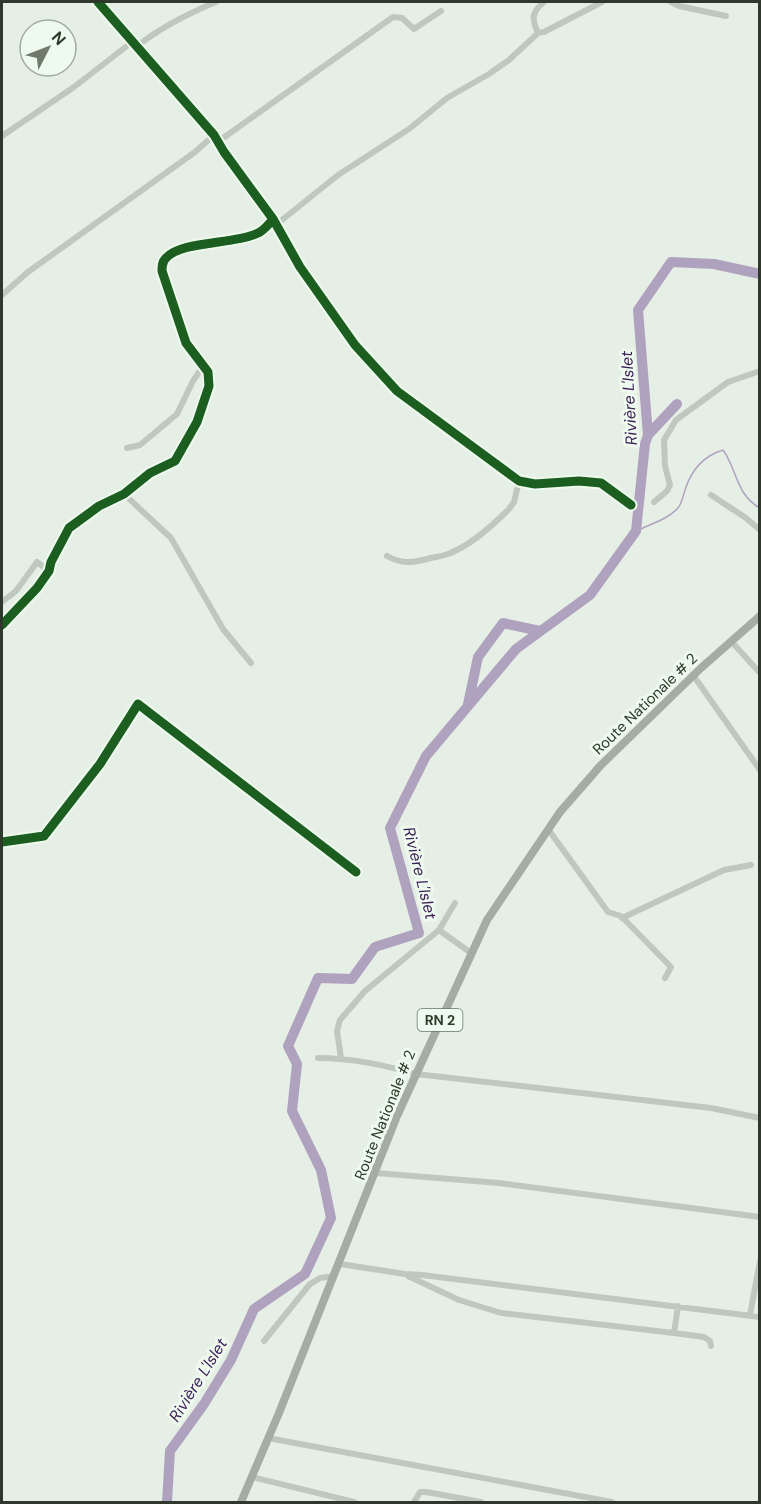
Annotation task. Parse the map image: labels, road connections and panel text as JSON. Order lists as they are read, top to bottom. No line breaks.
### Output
{"streets":{"main road":["Route Nationale # 2","RN 2"]},"water":["Rivière L'Islet"],"north":"top right"}
